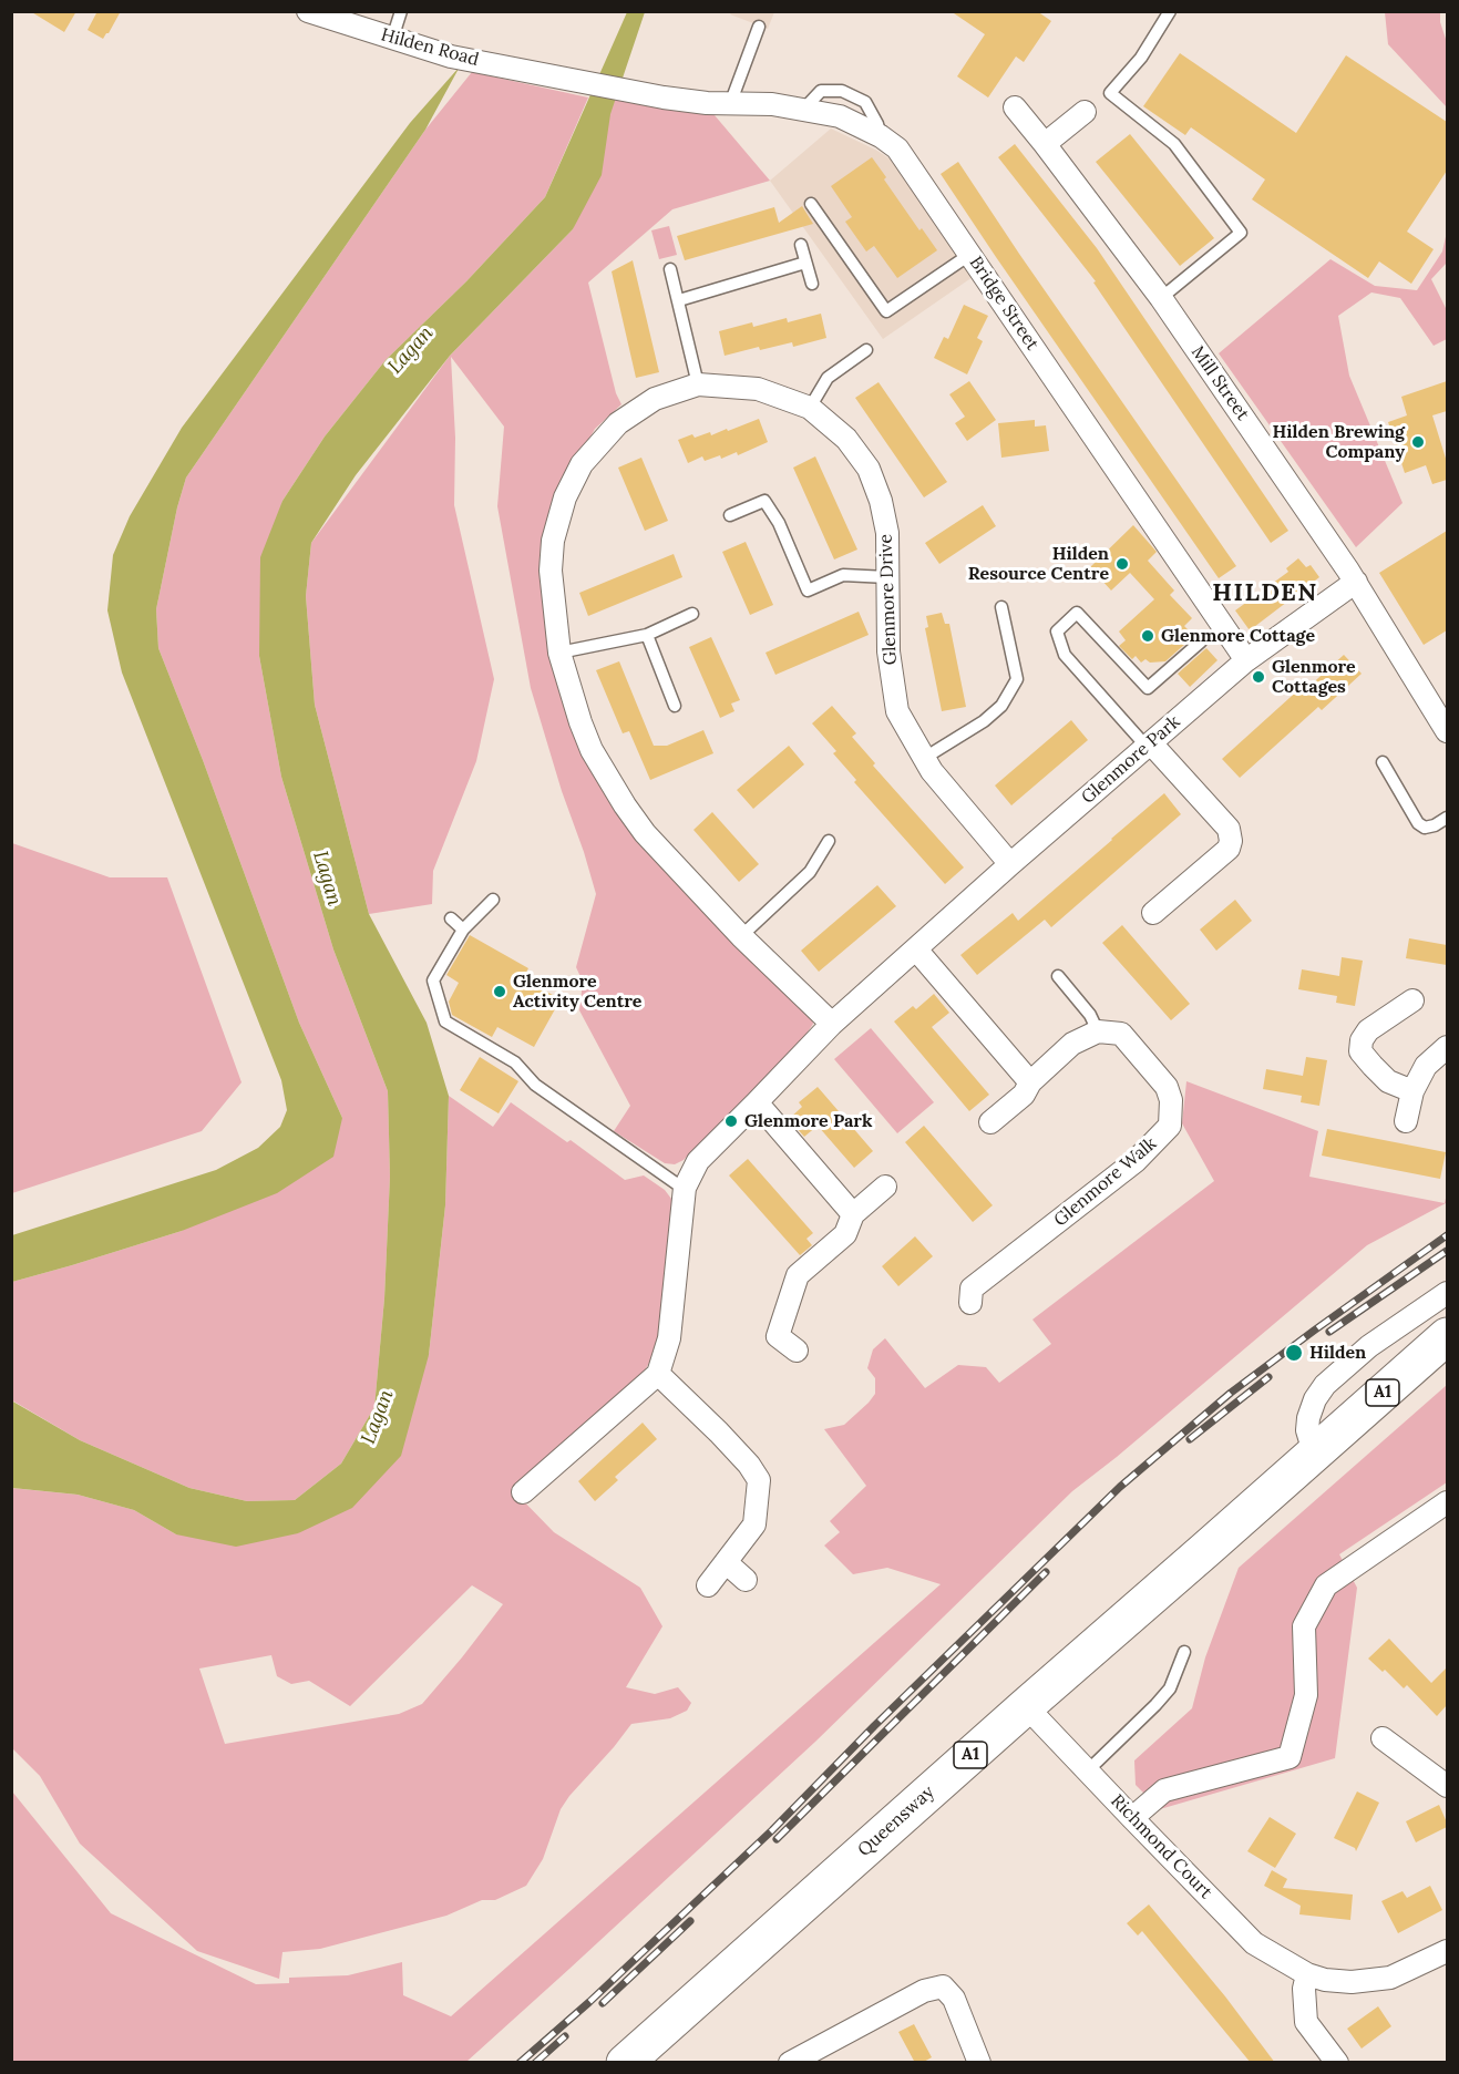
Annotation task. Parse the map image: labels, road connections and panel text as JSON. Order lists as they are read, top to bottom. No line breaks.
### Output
{"streets":{"highway":["A1","Queensway"],"street":["Hilden Road","Bridge Street","Mill Street","Glenmore Drive","Glenmore Park","Glenmore Walk","Richmond Court"]},"crossings":[["Hilden Road","Bridge Street"],["Bridge Street","Glenmore Park"],["Mill Street","Glenmore Park"],["Glenmore Drive","Glenmore Park"],["A1","Queensway"],["Queensway","Richmond Court"]],"districts":["HILDEN"],"water":["Lagan"],"places":["Hilden Brewing Company","Hilden Resource Centre","Glenmore Cottage","Glenmore Cottages","Glenmore Activity Centre","Glenmore Park","Hilden"]}
